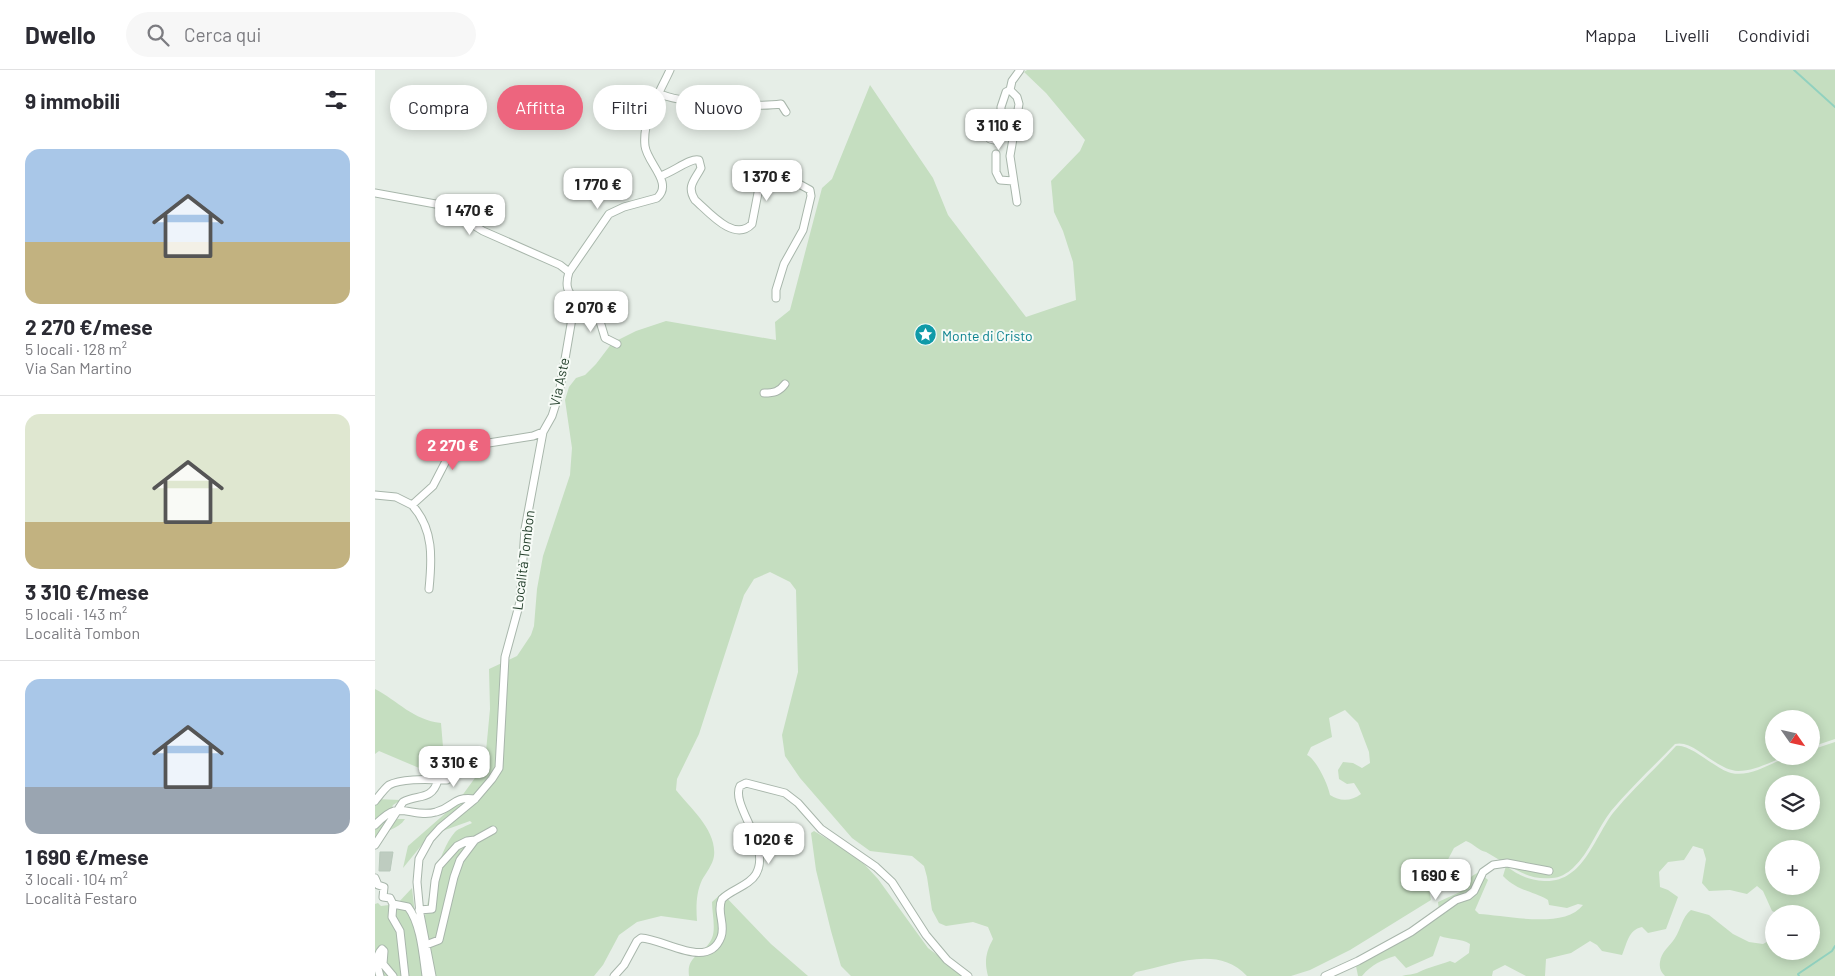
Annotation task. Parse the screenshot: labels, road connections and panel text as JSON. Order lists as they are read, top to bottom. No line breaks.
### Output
{"streets":{"street":["Via Aste","Località Tombon"]},"crossings":[["Via Aste","Località Tombon"]],"places":{"place":["Monte di Cristo"]},"north":"bottom right","page":{"header":"Dwello","search":"Cerca qui","nav":["Mappa","Livelli","Condividi"],"heading":"9 immobili","chip":["Compra","Affitta","Filtri","Nuovo"],"price":["3 110 €","1 370 €","1 770 €","1 470 €","2 070 €","2 270 €","3 310 €","1 020 €","1 690 €"],"list":[{"name":"2 270 €/mese","note":"5 locali · 128 m² · Via San Martino"},{"name":"3 310 €/mese","note":"5 locali · 143 m² · Località Tombon"},{"name":"1 690 €/mese","note":"3 locali · 104 m² · Località Festaro"}],"map_buttons":["+","−"]}}
